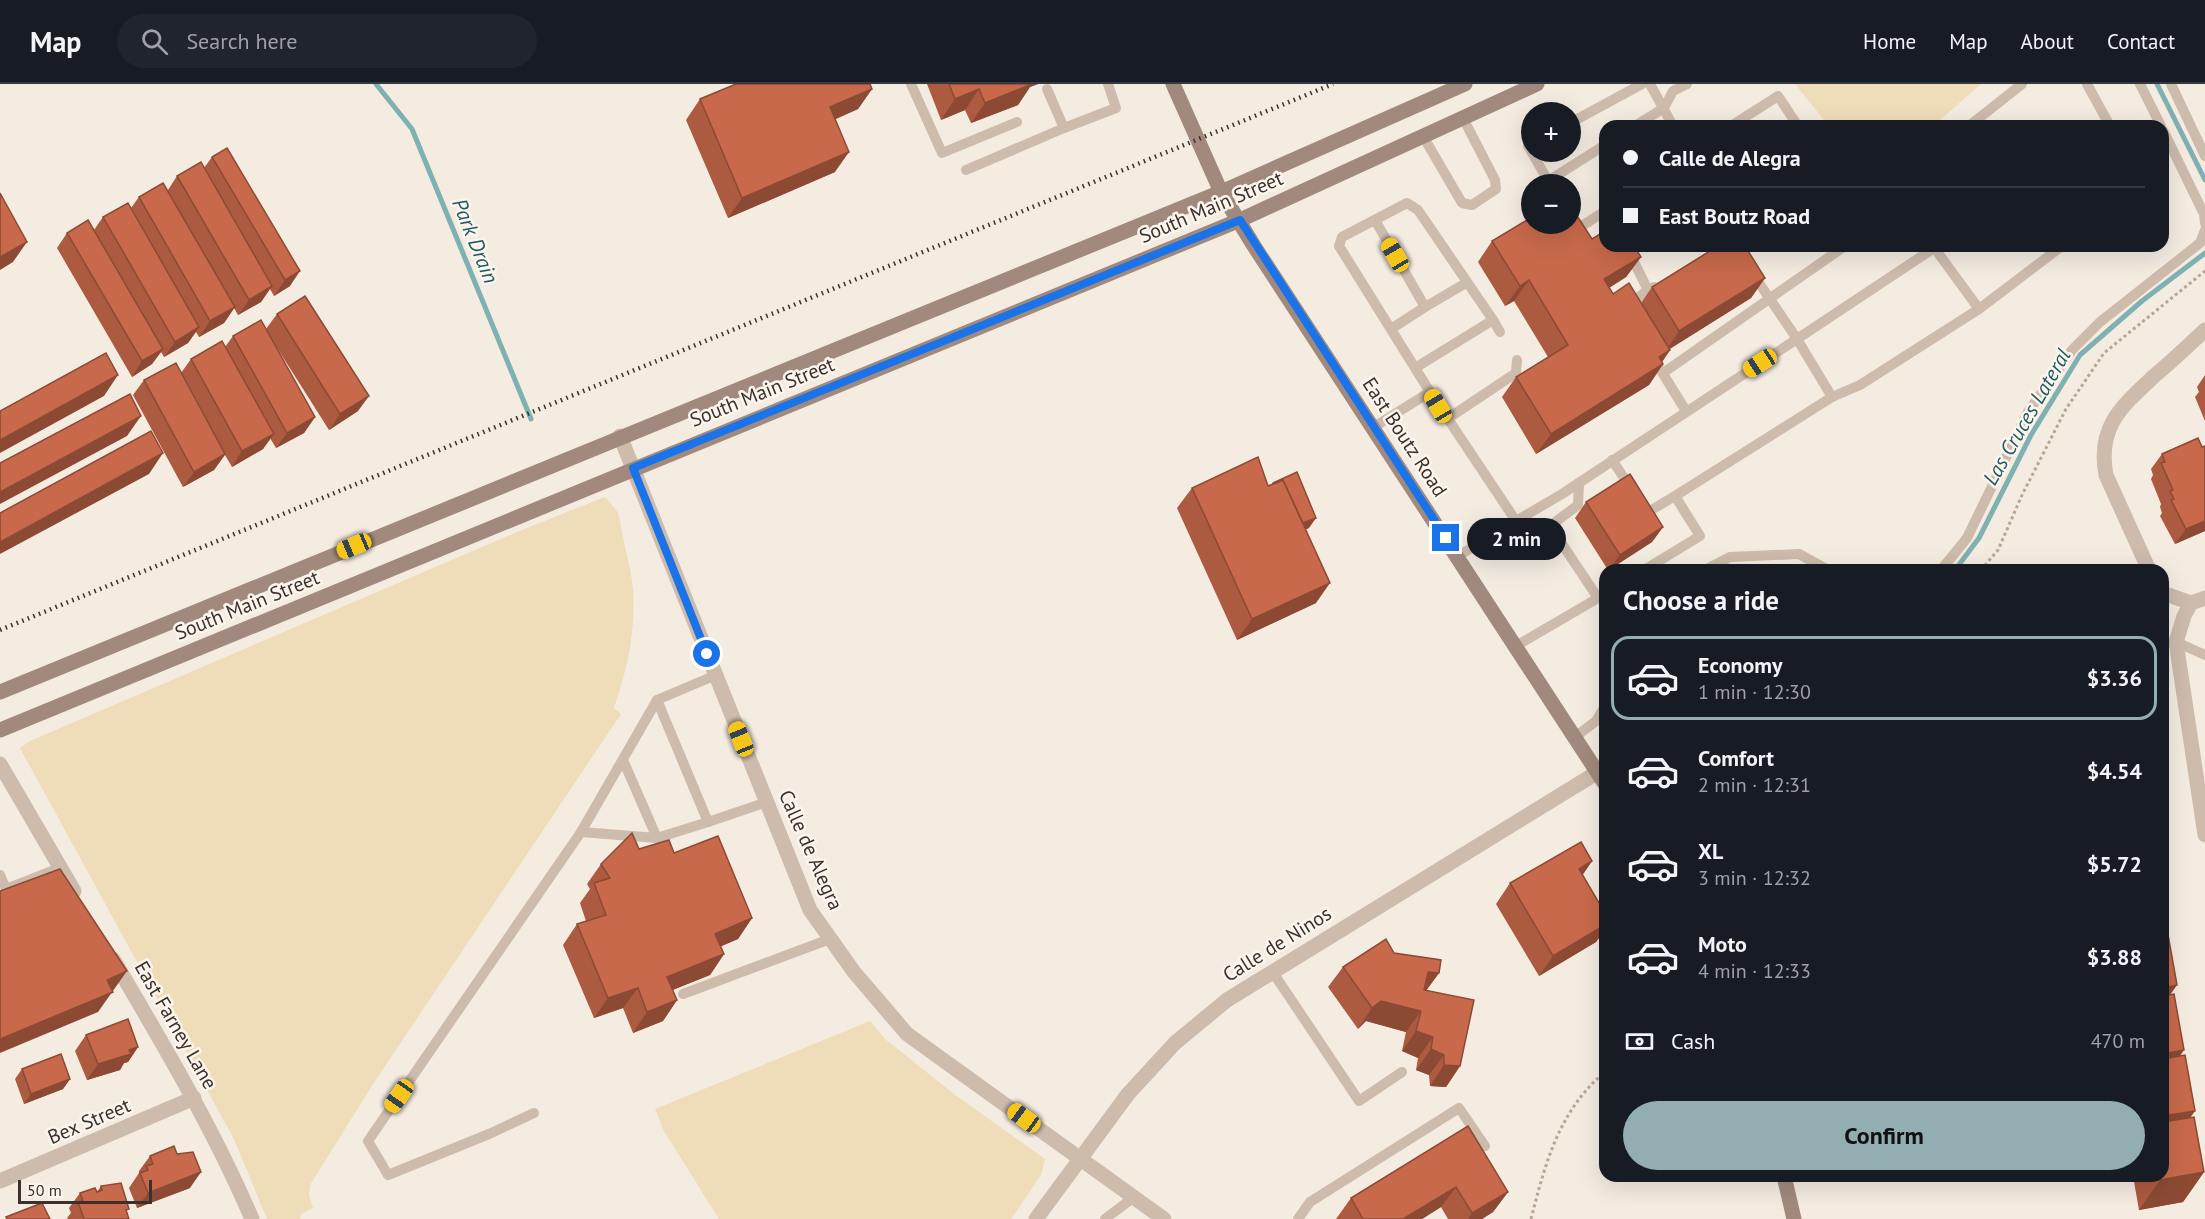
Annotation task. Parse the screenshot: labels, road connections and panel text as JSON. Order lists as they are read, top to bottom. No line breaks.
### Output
{"streets":{"main road":["South Main Street","East Boutz Road"],"street":["Calle de Alegra","Calle de Ninos","East Farney Lane","Bex Street"]},"crossings":[["South Main Street","East Boutz Road"],["South Main Street","Calle de Alegra"],["Calle de Alegra","Calle de Ninos"],["East Farney Lane","Bex Street"]],"water":["Park Drain","Las Cruces Lateral"],"scale_bar":"50 m","page":{"header":"Map","search":"Search here","nav":["Home","Map","About","Contact"],"map_buttons":["+","−"],"banner":["Calle de Alegra","East Boutz Road"],"bubble":"2 min","heading":"Choose a ride","list":[{"name":"Economy","note":"1 min · 12:30","value":"$3.36"},{"name":"Comfort","note":"2 min · 12:31","value":"$4.54"},{"name":"XL","note":"3 min · 12:32","value":"$5.72"},{"name":"Moto","note":"4 min · 12:33","value":"$3.88"}],"pay":["Cash","470 m"],"buttons":"Confirm","scale":"50 m"}}
